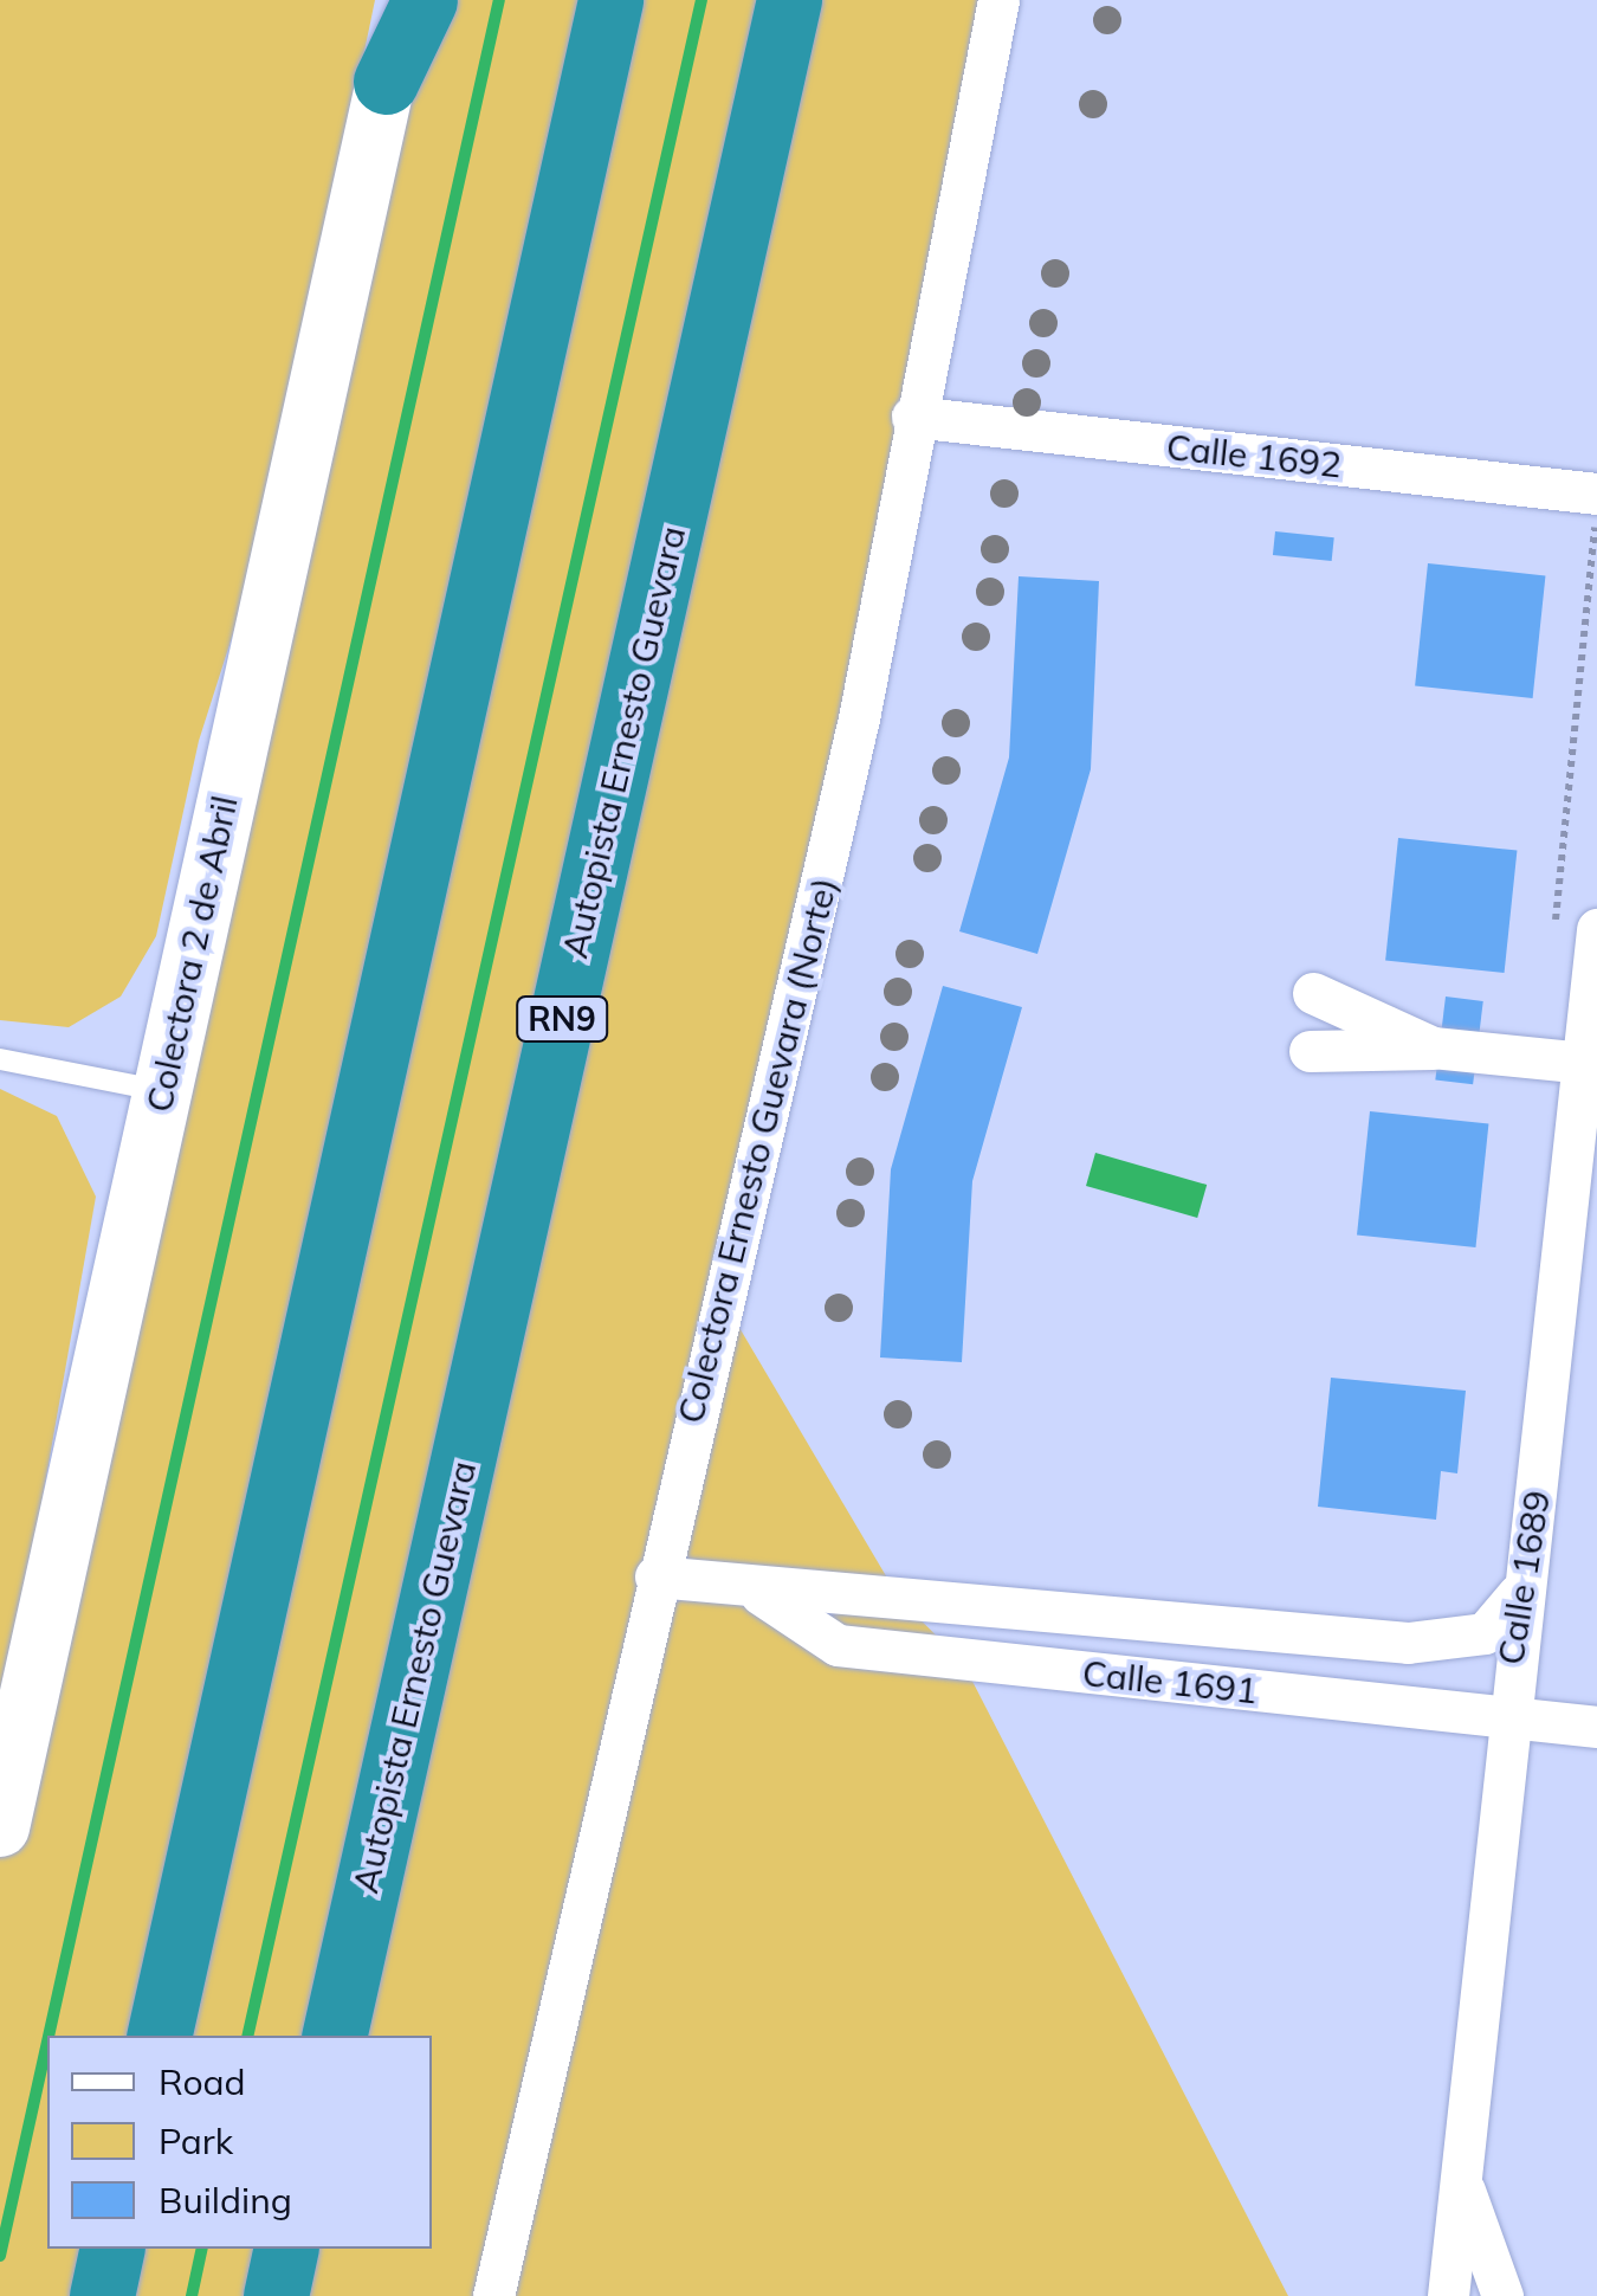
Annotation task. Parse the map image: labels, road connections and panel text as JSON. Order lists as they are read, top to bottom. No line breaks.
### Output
{"streets":{"highway":["Autopista Ernesto Guevara","RN9"],"main road":["Colectora 2 de Abril"],"street":["Calle 1692","Colectora Ernesto Guevara (Norte)","Calle 1689","Calle 1691"]},"crossings":[["Calle 1692","Colectora Ernesto Guevara (Norte)"],["Colectora Ernesto Guevara (Norte)","Calle 1691"],["Calle 1689","Calle 1691"]],"legend":["Road","Park","Building"]}
